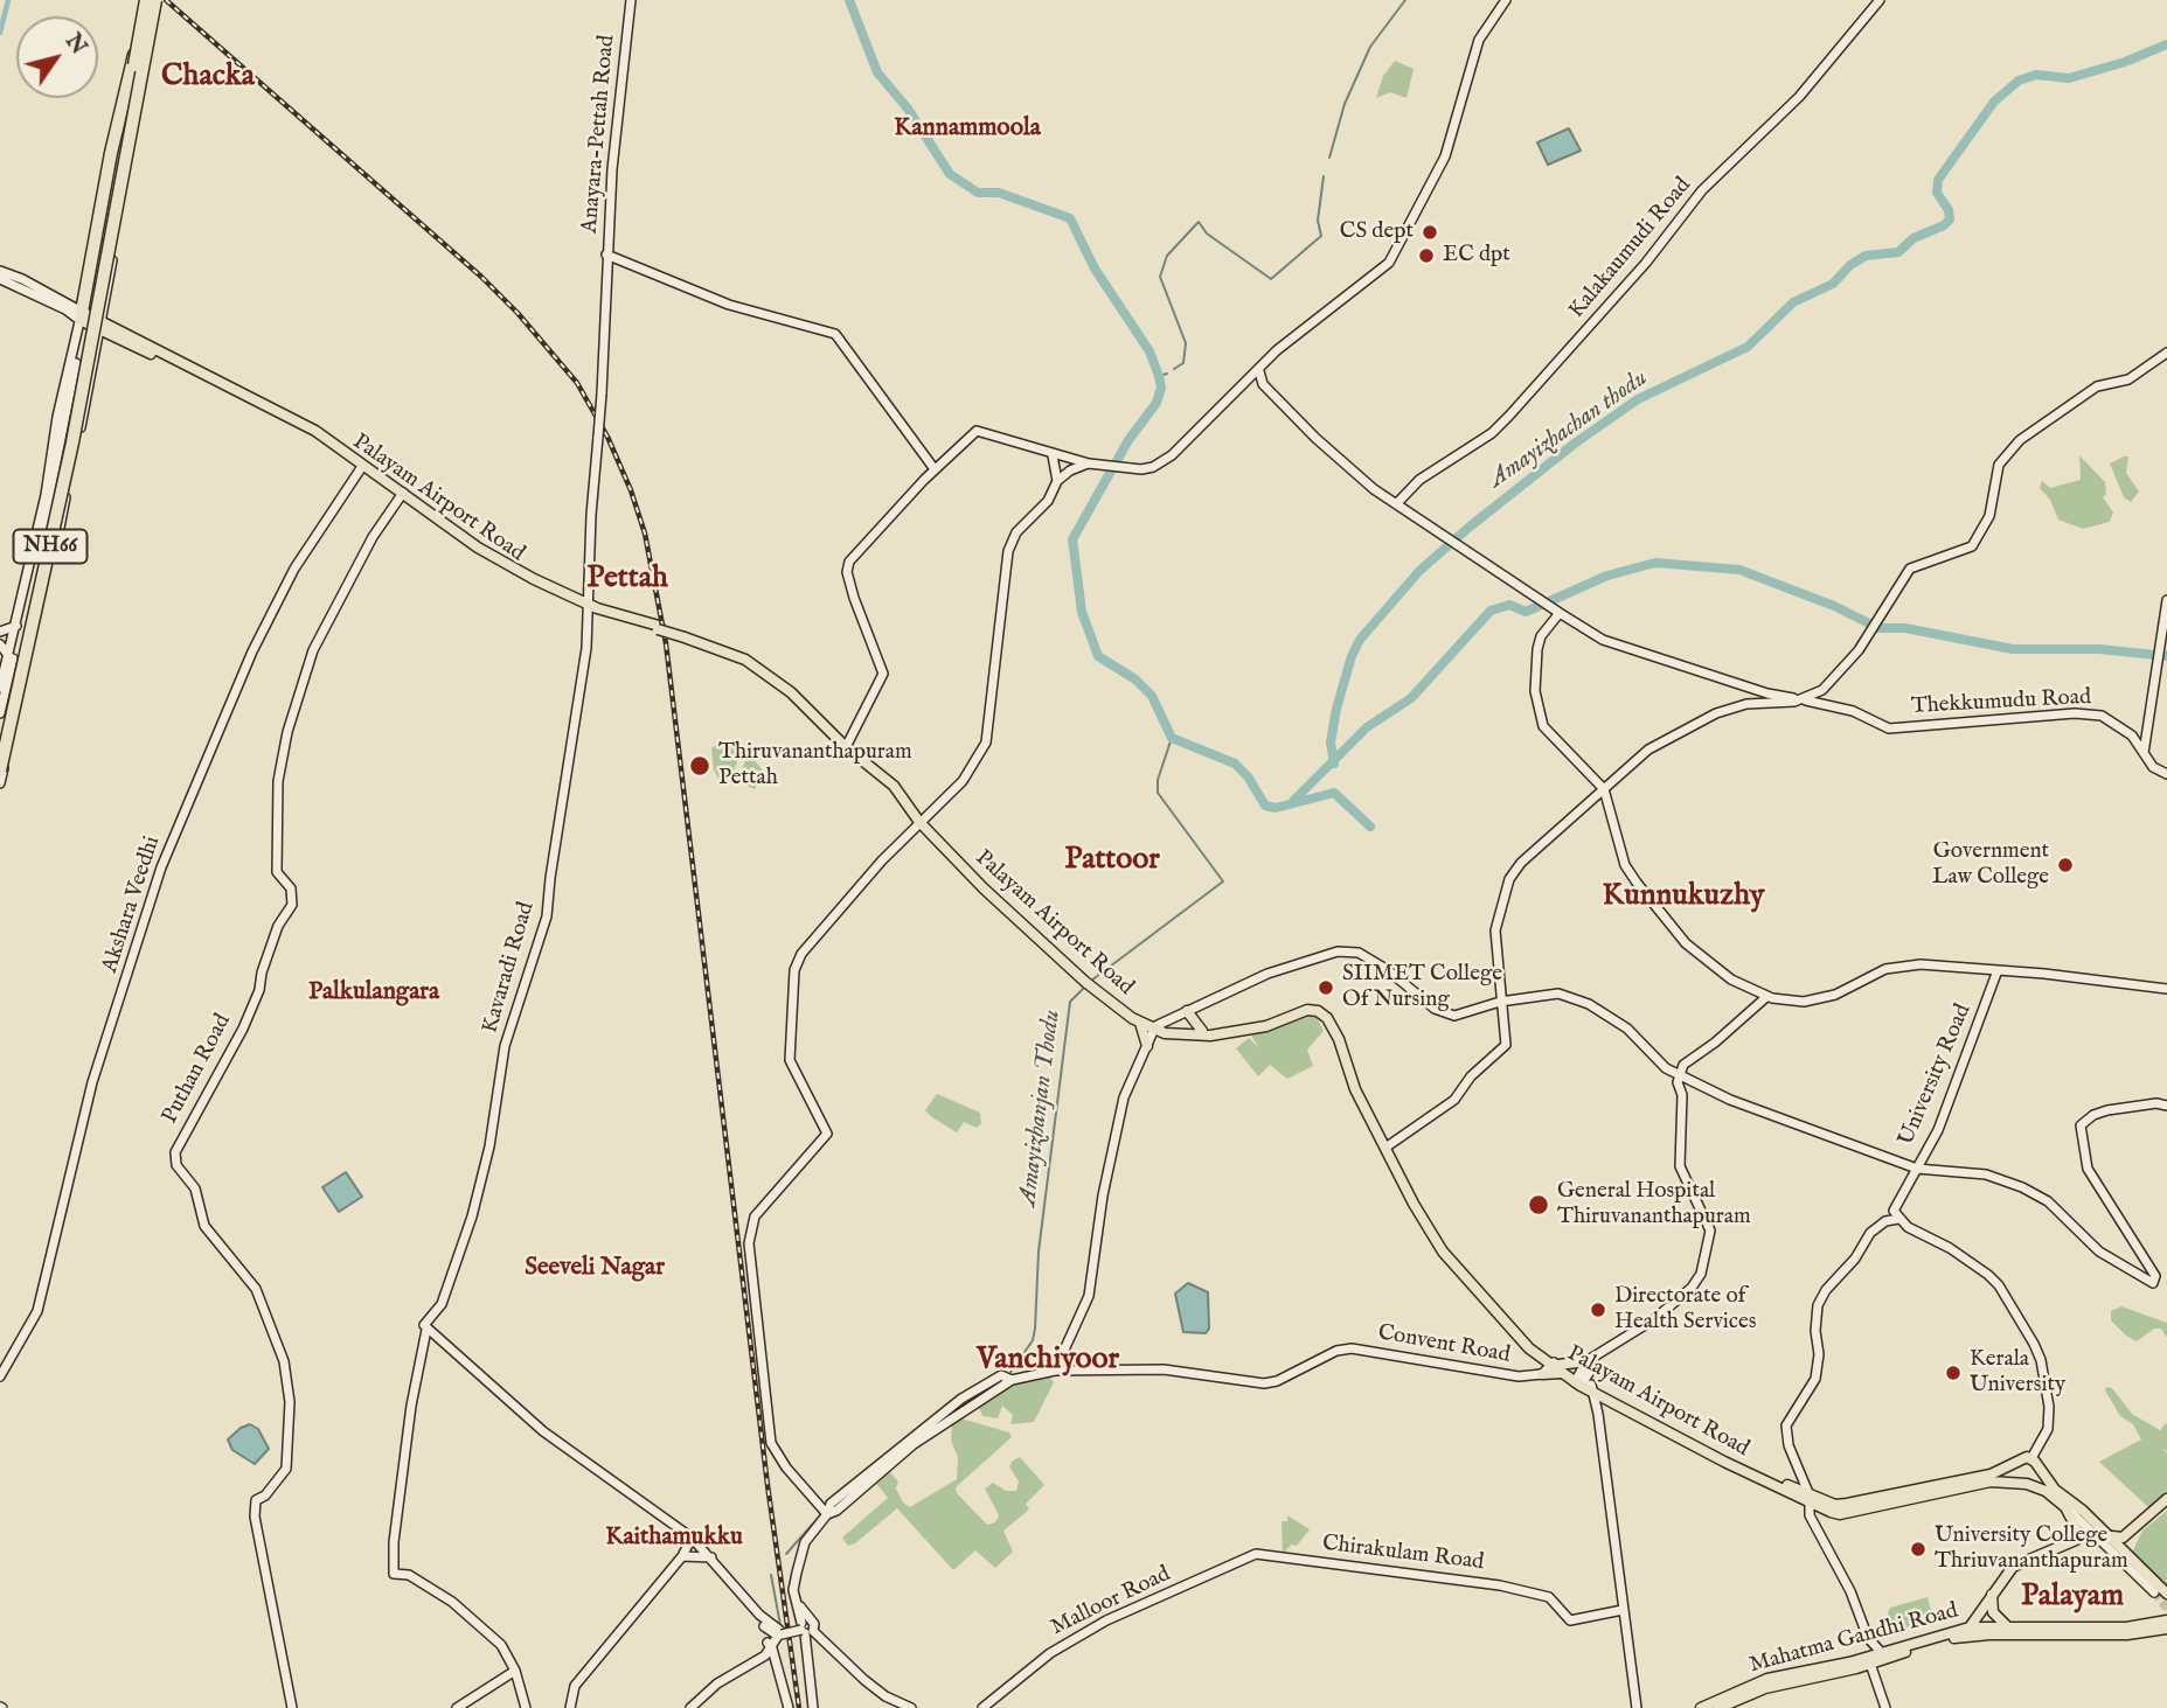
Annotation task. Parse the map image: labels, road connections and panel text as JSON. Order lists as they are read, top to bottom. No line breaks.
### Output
{"streets":{"highway":["NH66"],"main road":["Palayam Airport Road","Mahatma Gandhi Road"],"street":["Anayara-Pettah Road","Kalakaumudi Road","Thekkumudu Road","Akshara Veedhi","Kavaradi Road","Puthan Road","University Road","Convent Road","Chirakulam Road","Malloor Road"]},"crossings":[["Anayara-Pettah Road","Kavaradi Road"],["Palayam Airport Road","NH66"],["Palayam Airport Road","Akshara Veedhi"],["Palayam Airport Road","Kavaradi Road"],["Palayam Airport Road","Puthan Road"],["Palayam Airport Road","Convent Road"],["Chirakulam Road","Malloor Road"]],"districts":["Chacka","Kannammoola","Pettah","Pattoor","Kunnukuzhy","Palkulangara","Seeveli Nagar","Vanchiyoor","Kaithamukku","Palayam"],"water":["Amayizhachan thodu","Amayizhanjan Thodu"],"places":["CS dept","EC dpt","Thiruvananthapuram Pettah","Government Law College","SIIMET College Of Nursing","General Hospital Thiruvananthapuram","Directorate of Health Services","Kerala University","University College Thriuvananthapuram"],"north":"top right"}
